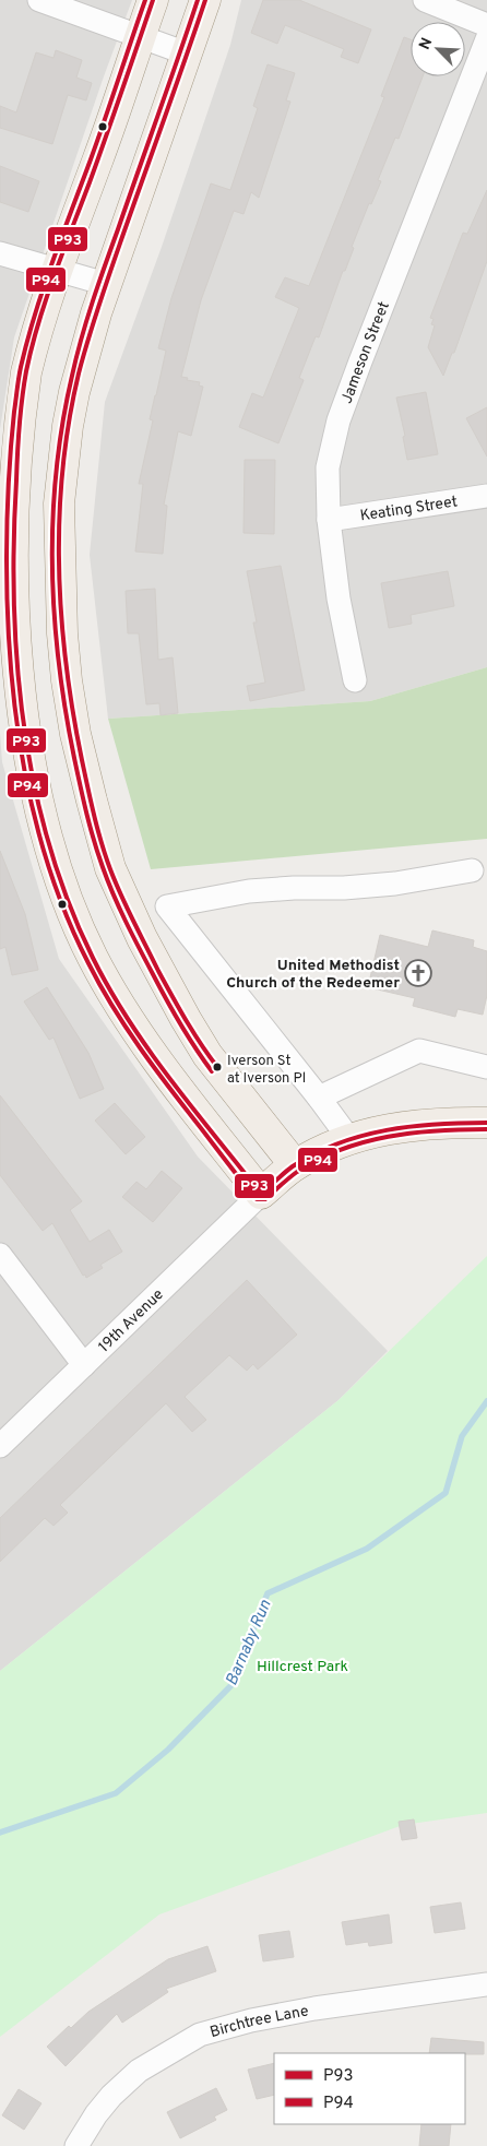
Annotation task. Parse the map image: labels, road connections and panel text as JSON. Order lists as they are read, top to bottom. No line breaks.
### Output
{"streets":{"street":["Jameson Street","Keating Street","19th Avenue","Birchtree Lane"]},"crossings":[["Jameson Street","Keating Street"]],"water":["Barnaby Run"],"parks":["Hillcrest Park"],"places":{"church":["United Methodist Church of the Redeemer"],"other":["Iverson St at Iverson Pl"]},"lines":["transit line P93","transit line P94"],"legend":["P93","P94"],"north":"top left"}
